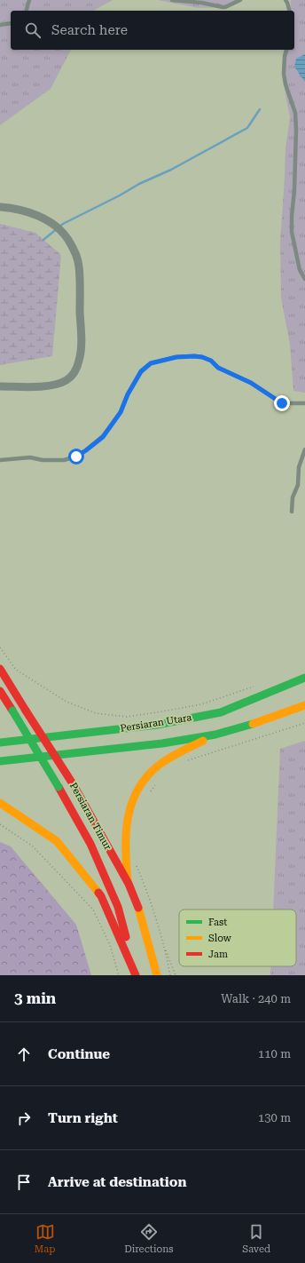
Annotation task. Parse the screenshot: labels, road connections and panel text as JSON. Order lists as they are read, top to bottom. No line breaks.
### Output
{"streets":{"main road":["Persiaran Utara","Persiaran Timur"]},"legend":["Fast","Slow","Jam"],"page":{"search":"Search here","heading":["3 min","Walk · 240 m"],"list":[["Continue","110 m"],["Turn right","130 m"],"Arrive at destination"],"nav":["Map","Directions","Saved"]}}
